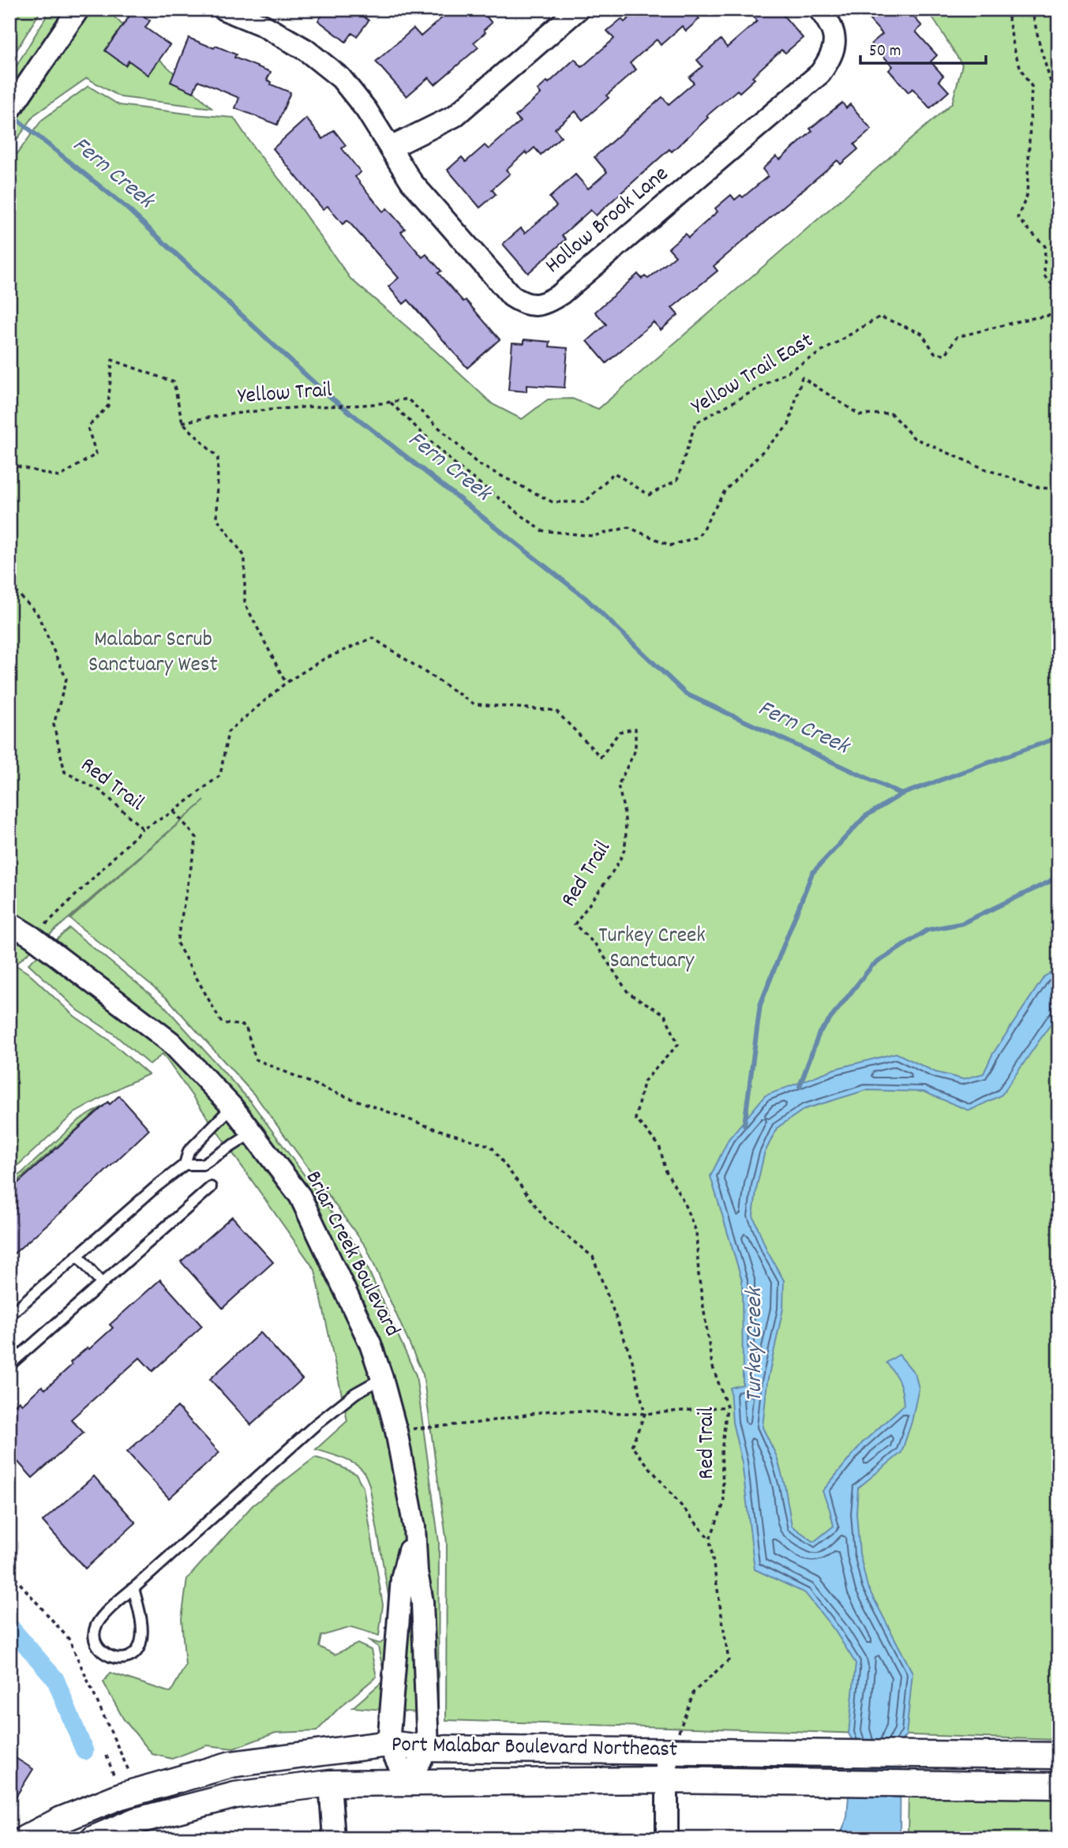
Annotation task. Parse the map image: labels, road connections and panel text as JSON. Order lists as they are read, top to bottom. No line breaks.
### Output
{"streets":{"street":["Hollow Brook Lane","Briar Creek Boulevard","Port Malabar Boulevard Northeast"],"path":["Yellow Trail East","Yellow Trail","Red Trail"]},"crossings":[["Yellow Trail East","Yellow Trail"],["Red Trail","Port Malabar Boulevard Northeast"],["Briar Creek Boulevard","Port Malabar Boulevard Northeast"]],"water":["Fern Creek","Turkey Creek"],"parks":["Malabar Scrub Sanctuary West","Turkey Creek Sanctuary"],"scale_bar":"50 m"}
